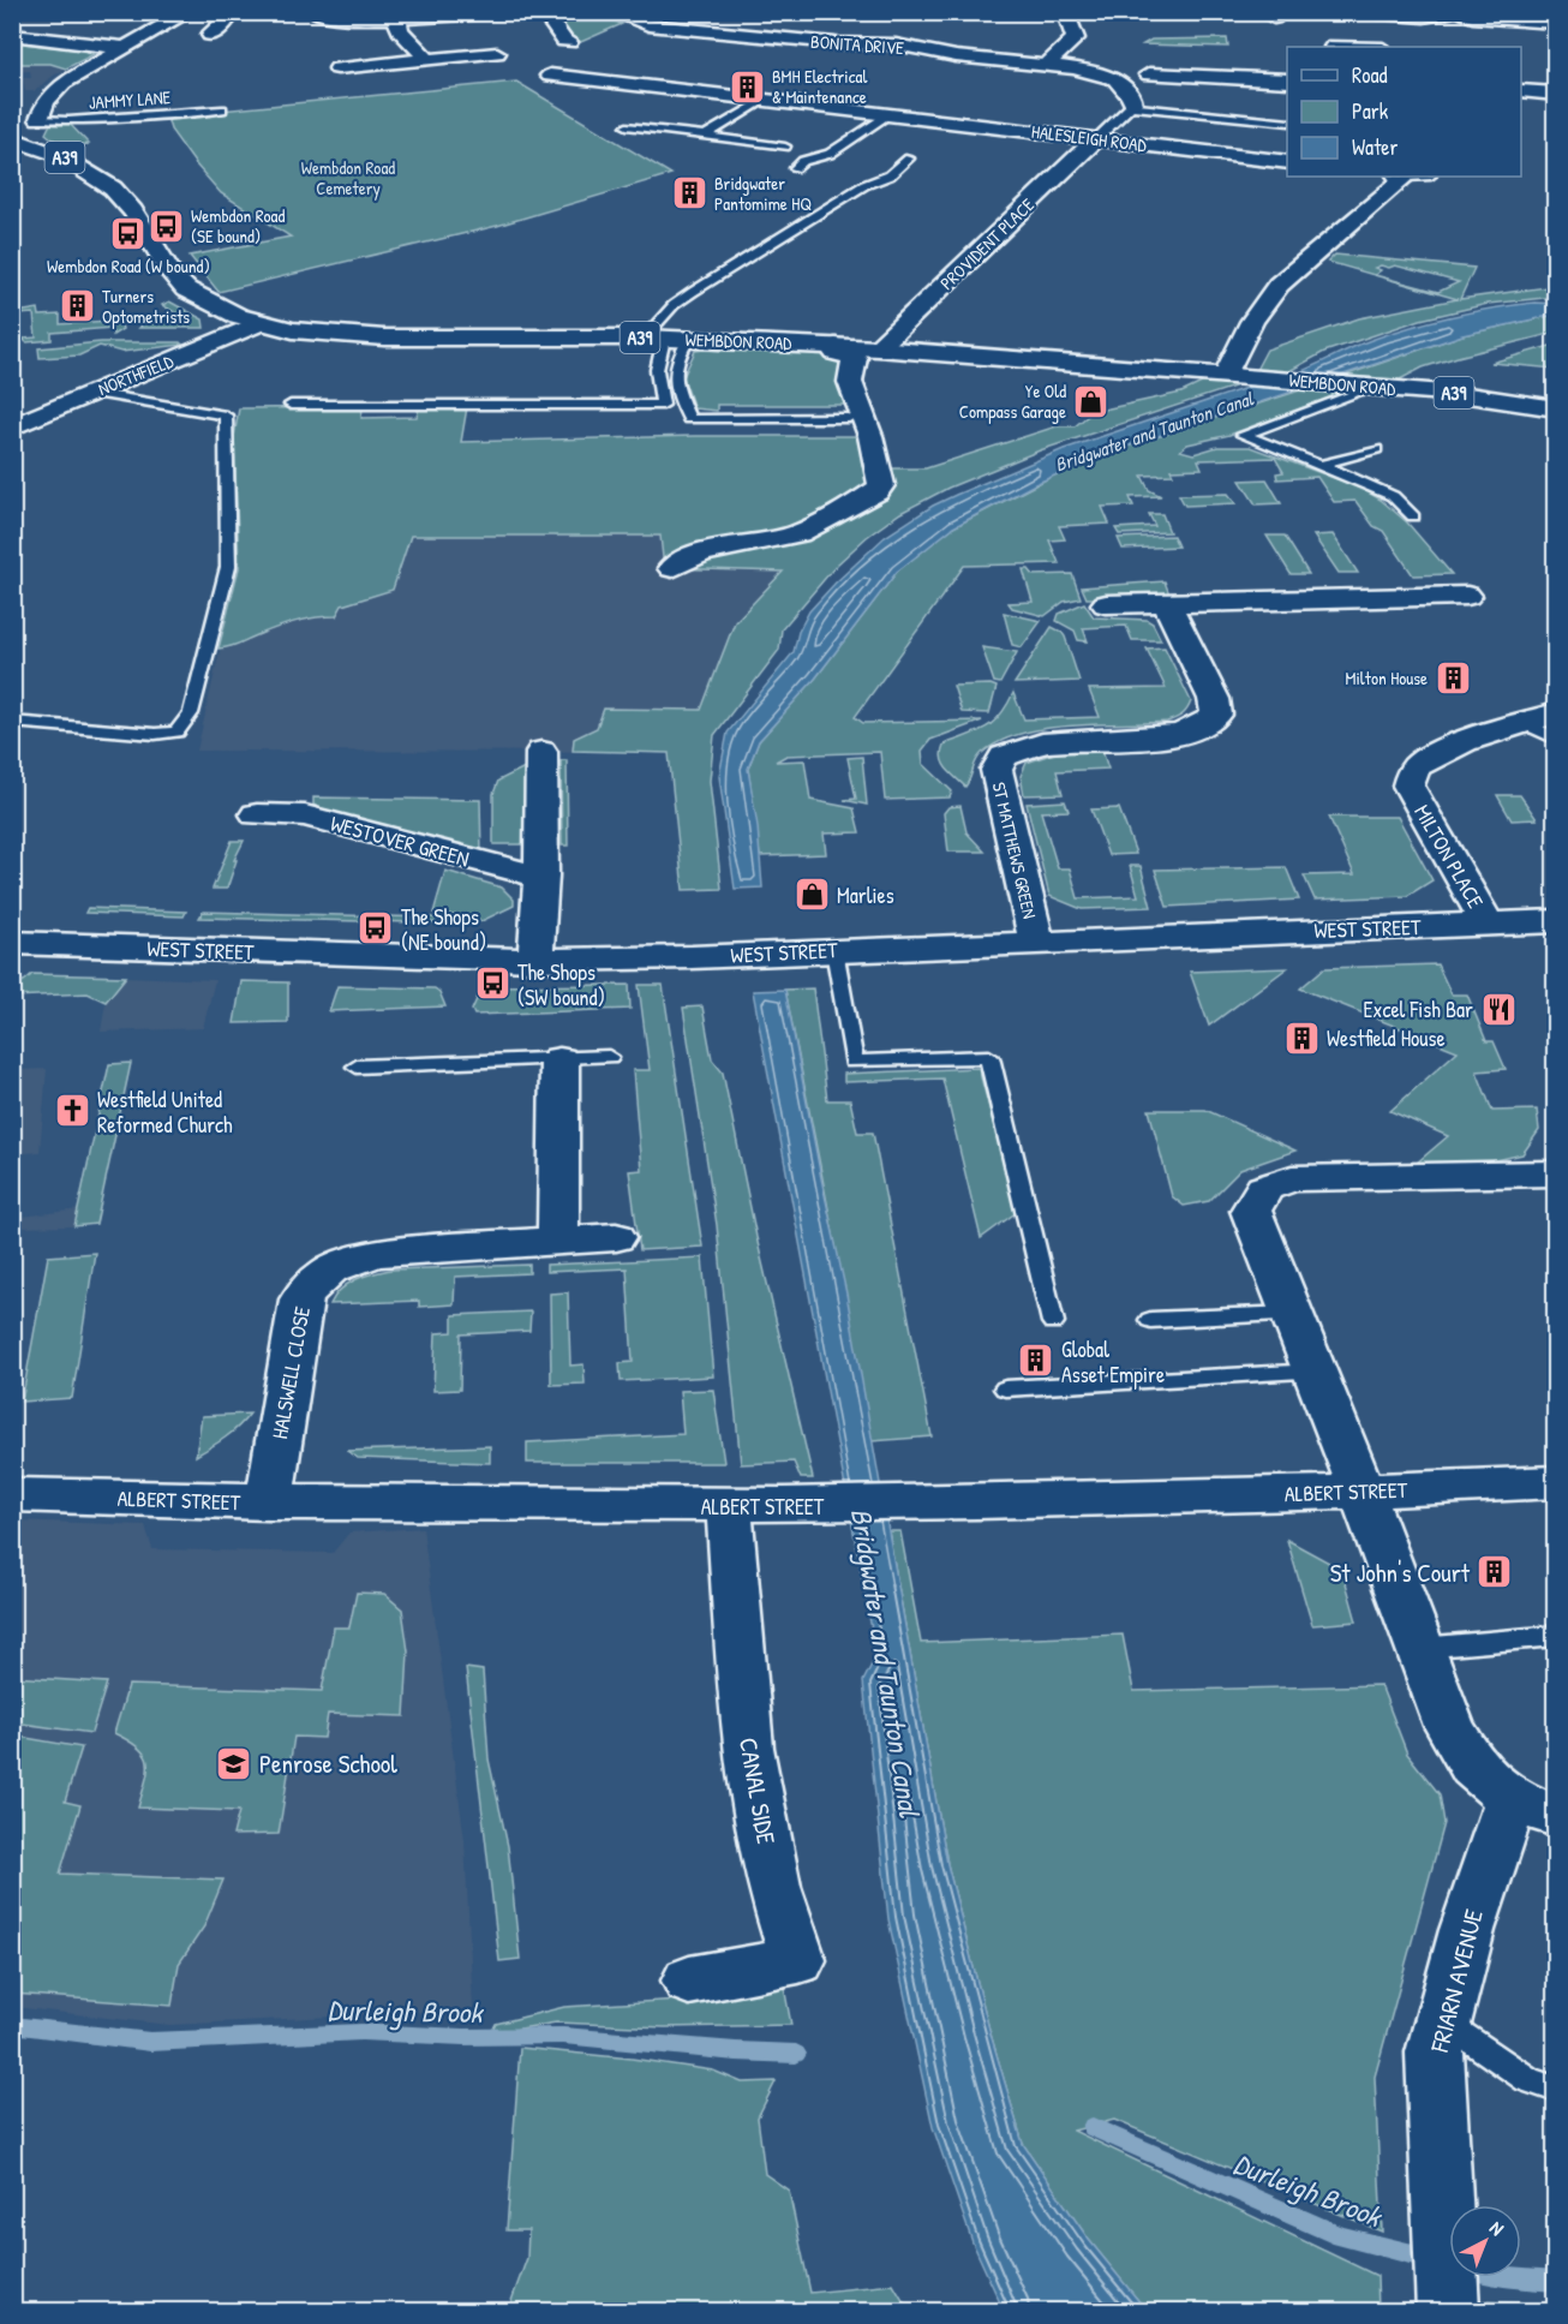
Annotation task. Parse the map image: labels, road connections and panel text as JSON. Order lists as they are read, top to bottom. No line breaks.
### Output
{"streets":{"street":["BONITA DRIVE","HALESLEIGH ROAD","A39","PROVIDENT PLACE","WEMBDON ROAD","NORTHFIELD","WESTOVER GREEN","ST MATTHEWS GREEN","MILTON PLACE","WEST STREET","HALSWELL CLOSE","ALBERT STREET","CANAL SIDE","FRIARN AVENUE"],"lane":["JAMMY LANE"]},"crossings":[["JAMMY LANE","WEMBDON ROAD"],["HALESLEIGH ROAD","PROVIDENT PLACE"],["PROVIDENT PLACE","WEMBDON ROAD"],["WEMBDON ROAD","NORTHFIELD"],["ST MATTHEWS GREEN","WEST STREET"],["MILTON PLACE","WEST STREET"],["HALSWELL CLOSE","ALBERT STREET"],["ALBERT STREET","CANAL SIDE"],["ALBERT STREET","FRIARN AVENUE"]],"water":["Bridgwater and Taunton Canal","Durleigh Brook"],"parks":["Wembdon Road Cemetery"],"places":{"building":["BMH Electrical & Maintenance","Bridgwater Pantomime HQ","Turners Optometrists","Milton House","Westfield House","Global Asset Empire","St John's Court"],"bus stop":["Wembdon Road (SE bound)","Wembdon Road (W bound)","The Shops (NE bound)","The Shops (SW bound)"],"shop":["Ye Old Compass Garage","Marlies"],"restaurant":["Excel Fish Bar"],"church":["Westfield United Reformed Church"],"school or university":["Penrose School"]},"legend":["Road","Park","Water"],"north":"top right"}
